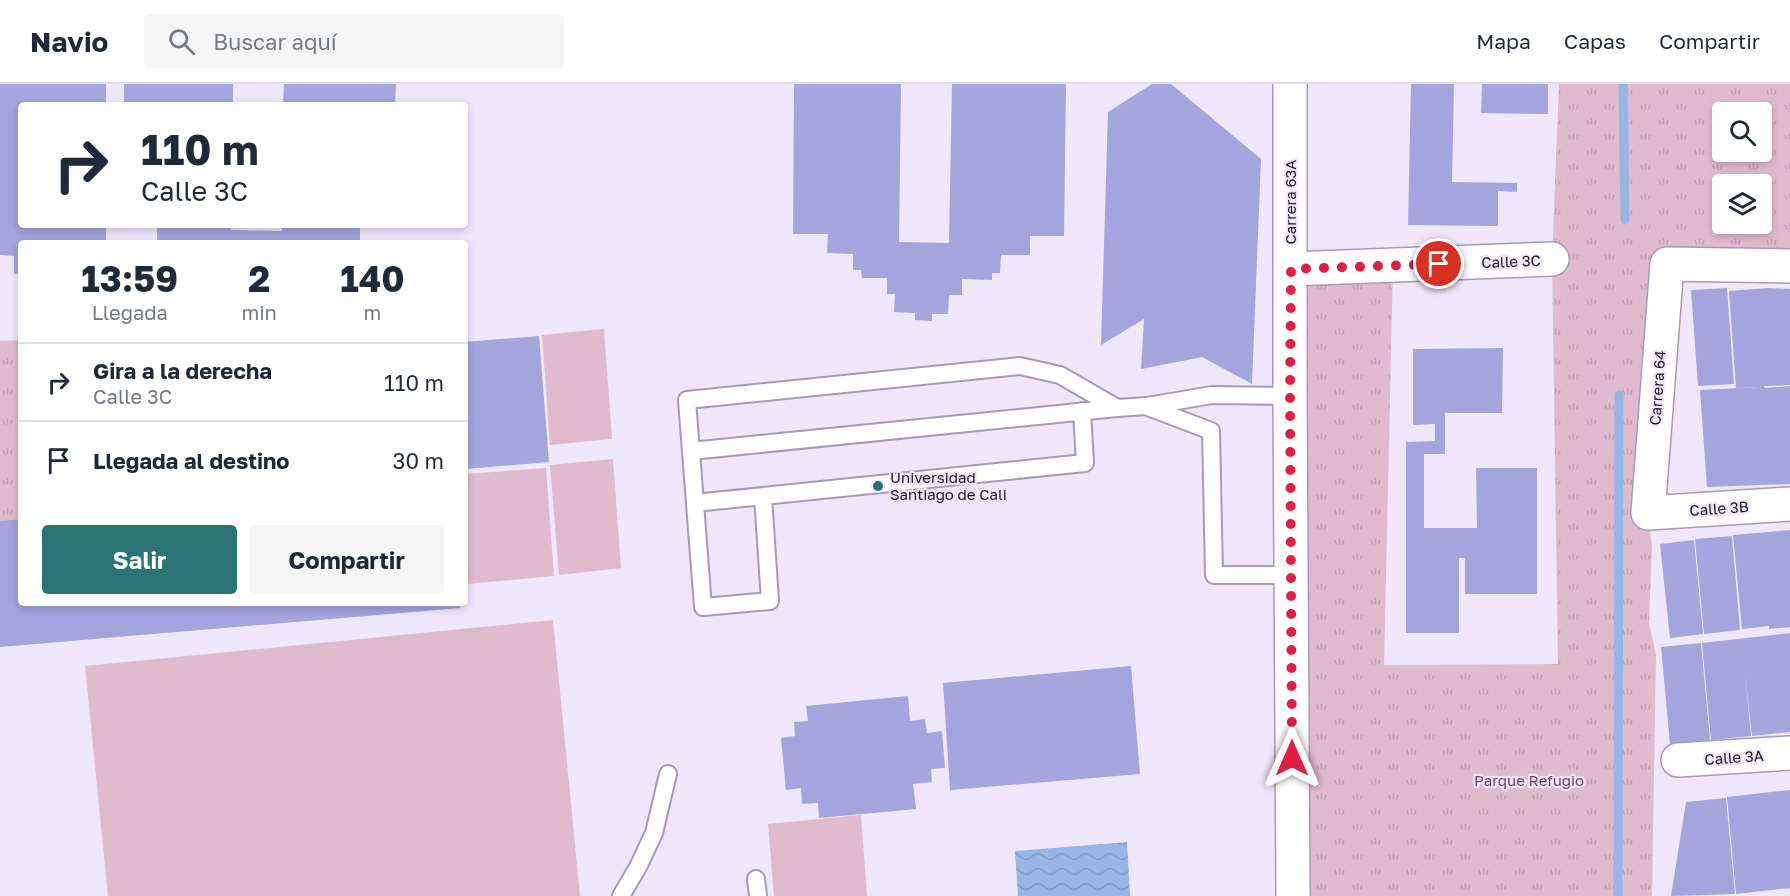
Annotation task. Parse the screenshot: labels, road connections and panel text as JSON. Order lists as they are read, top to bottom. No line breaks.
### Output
{"streets":{"street":["Carrera 63A","Calle 3C","Carrera 64","Calle 3B","Calle 3A"]},"crossings":[["Carrera 63A","Calle 3C"],["Carrera 64","Calle 3B"]],"parks":["Parque Refugio"],"places":["Universidad Santiago de Cali"],"page":{"header":"Navio","search":"Buscar aquí","nav":["Mapa","Capas","Compartir"],"turn":["110 m","Calle 3C"],"eta":["13:59","Llegada","2","min","140","m"],"list":[{"name":"Gira a la derecha","note":"Calle 3C","value":"110 m"},{"name":"Llegada al destino","value":"30 m"}],"buttons":["Salir","Compartir"]}}
